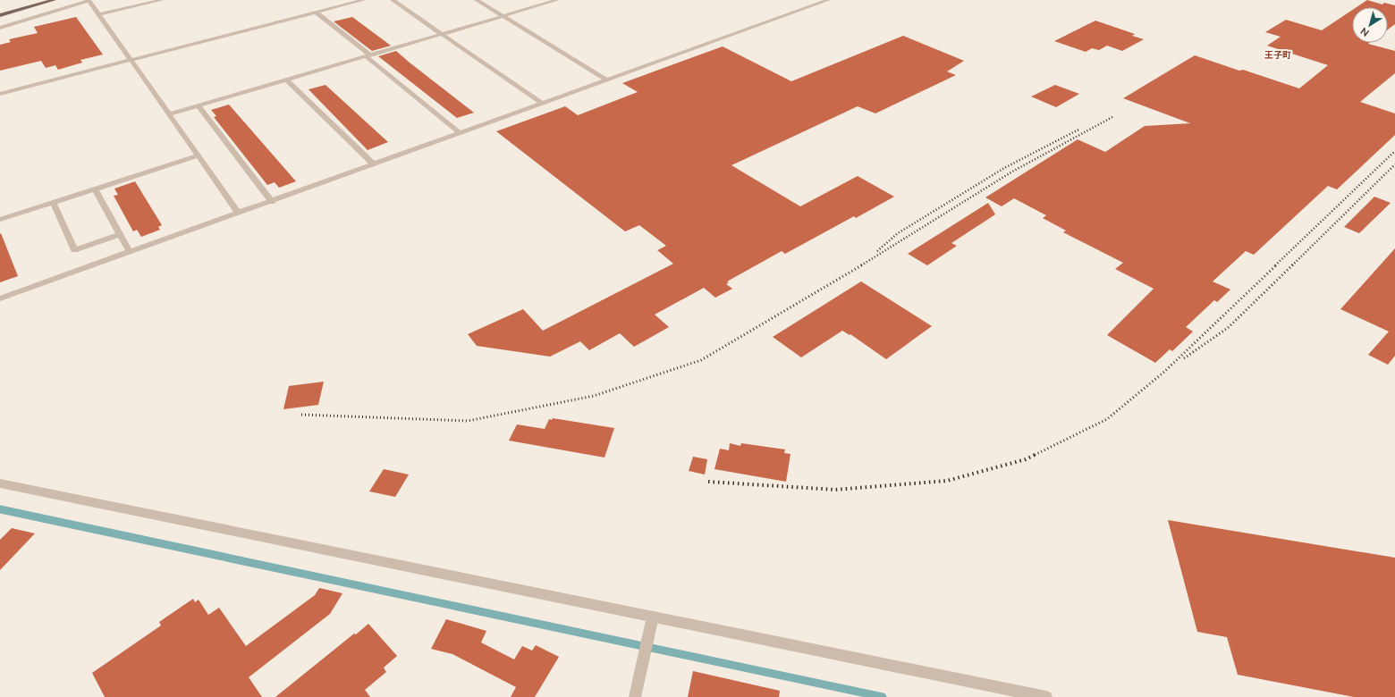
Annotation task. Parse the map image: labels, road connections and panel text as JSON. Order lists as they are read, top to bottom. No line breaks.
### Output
{"districts":["王子町"],"north":"bottom left"}
